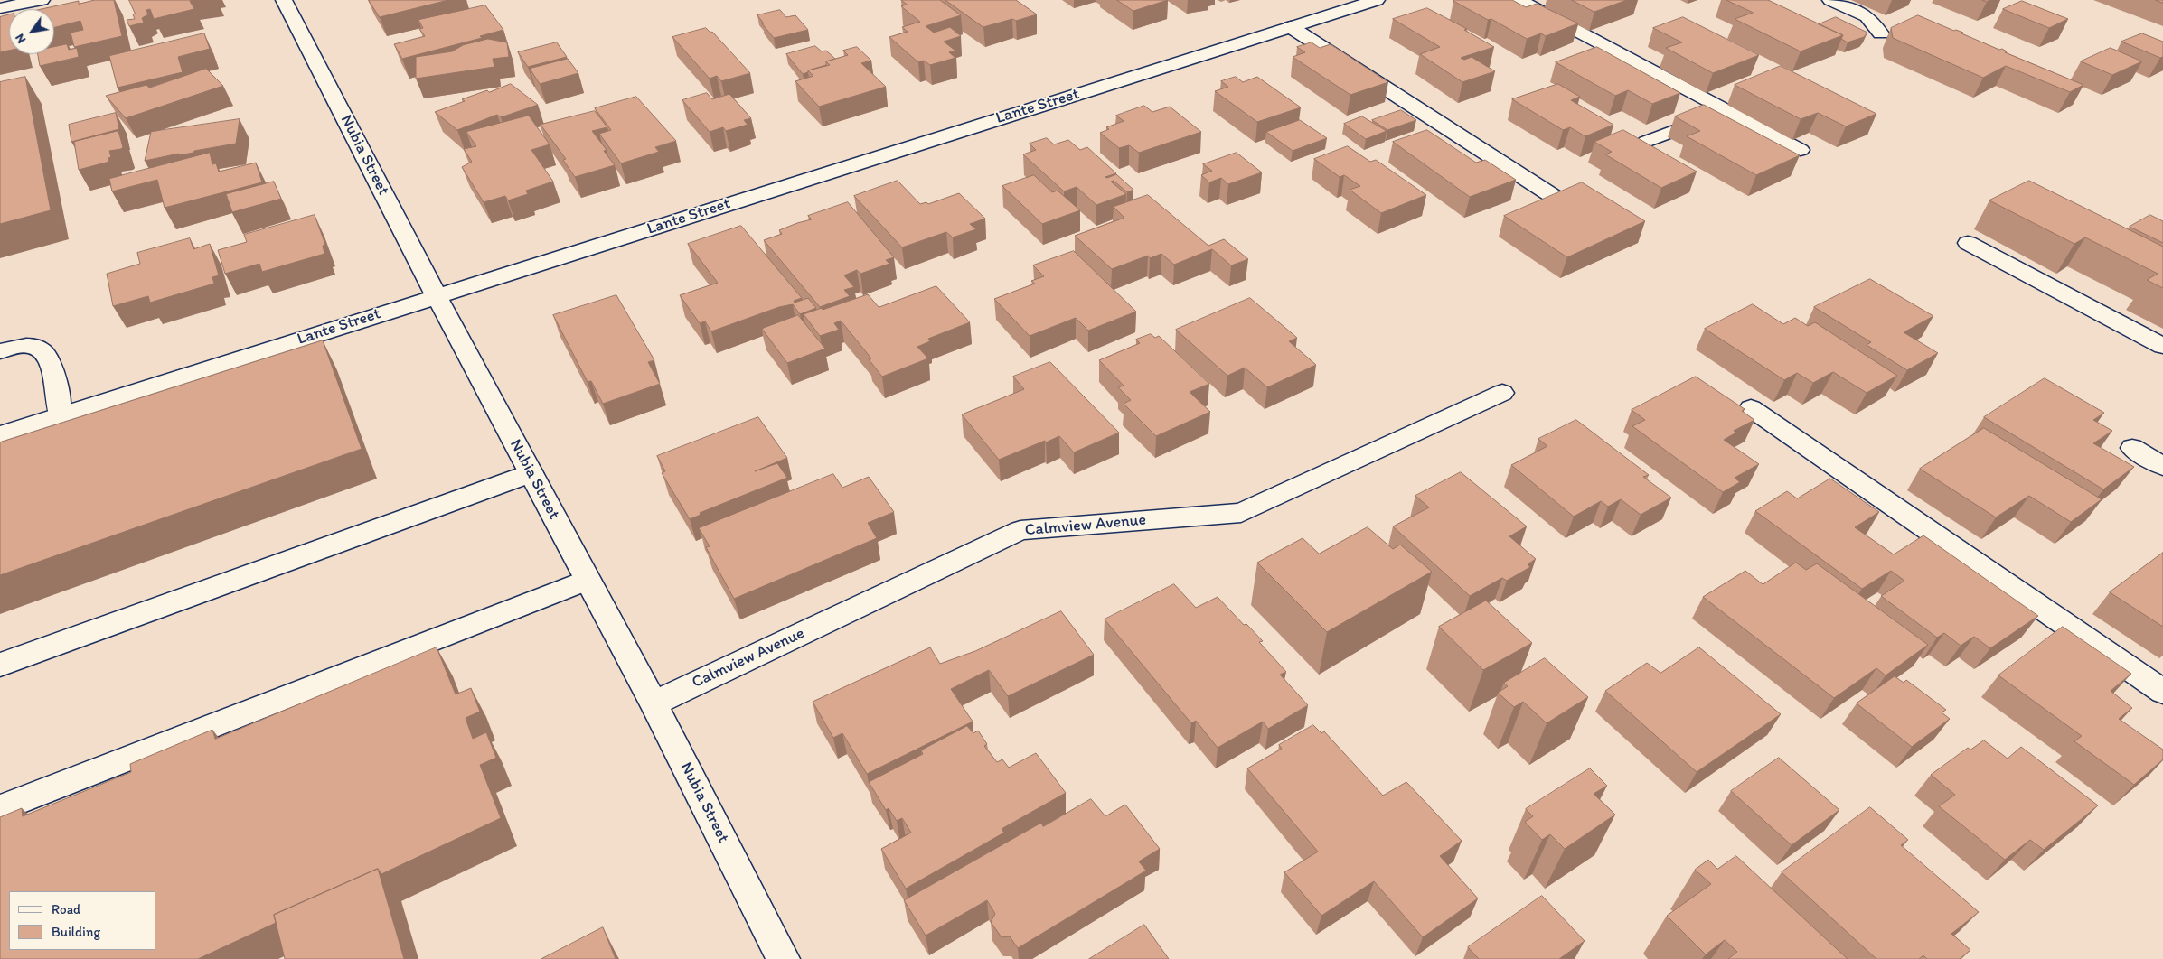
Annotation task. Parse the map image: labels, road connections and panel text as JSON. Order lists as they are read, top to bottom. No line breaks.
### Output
{"streets":{"street":["Lante Street","Nubia Street","Calmview Avenue"]},"crossings":[["Lante Street","Nubia Street"],["Nubia Street","Calmview Avenue"]],"legend":["Road","Building"],"north":"bottom left"}
